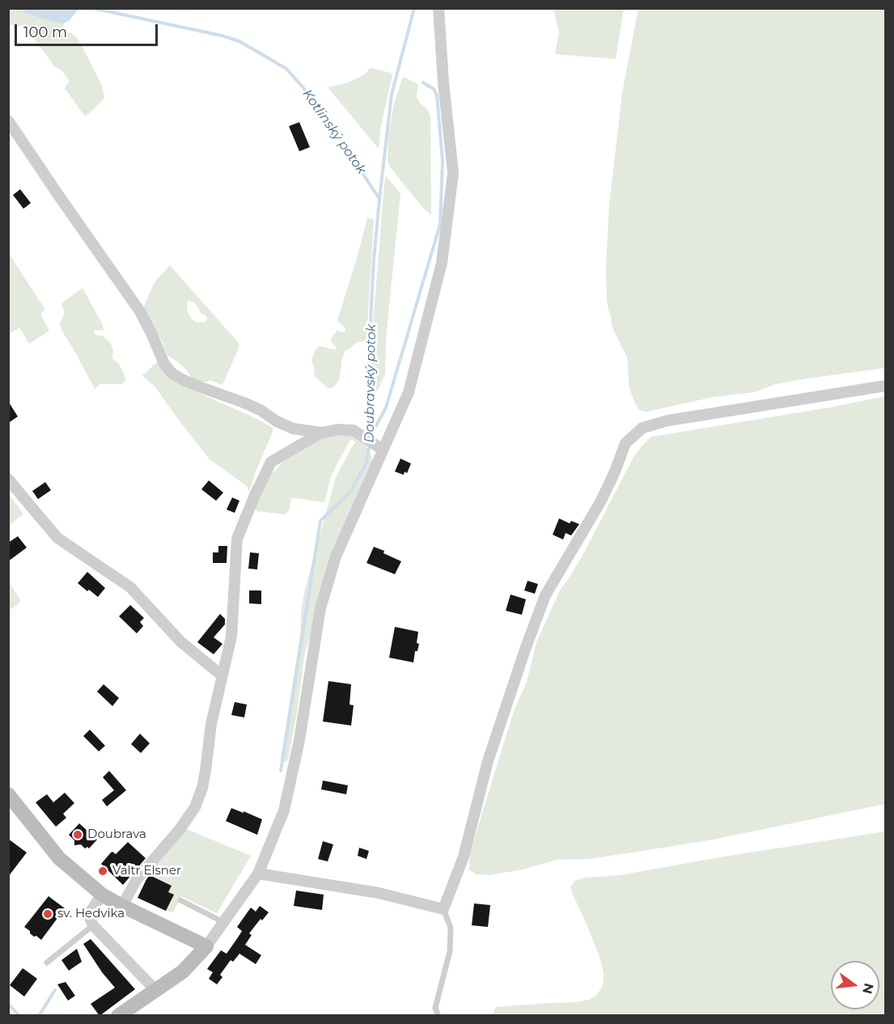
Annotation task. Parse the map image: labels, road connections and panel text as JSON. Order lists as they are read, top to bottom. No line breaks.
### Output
{"water":["Kotlinský potok","Doubravský potok"],"places":["Doubrava","Valtr Elsner","sv. Hedvika"],"scale_bar":"100 m","north":"right"}
